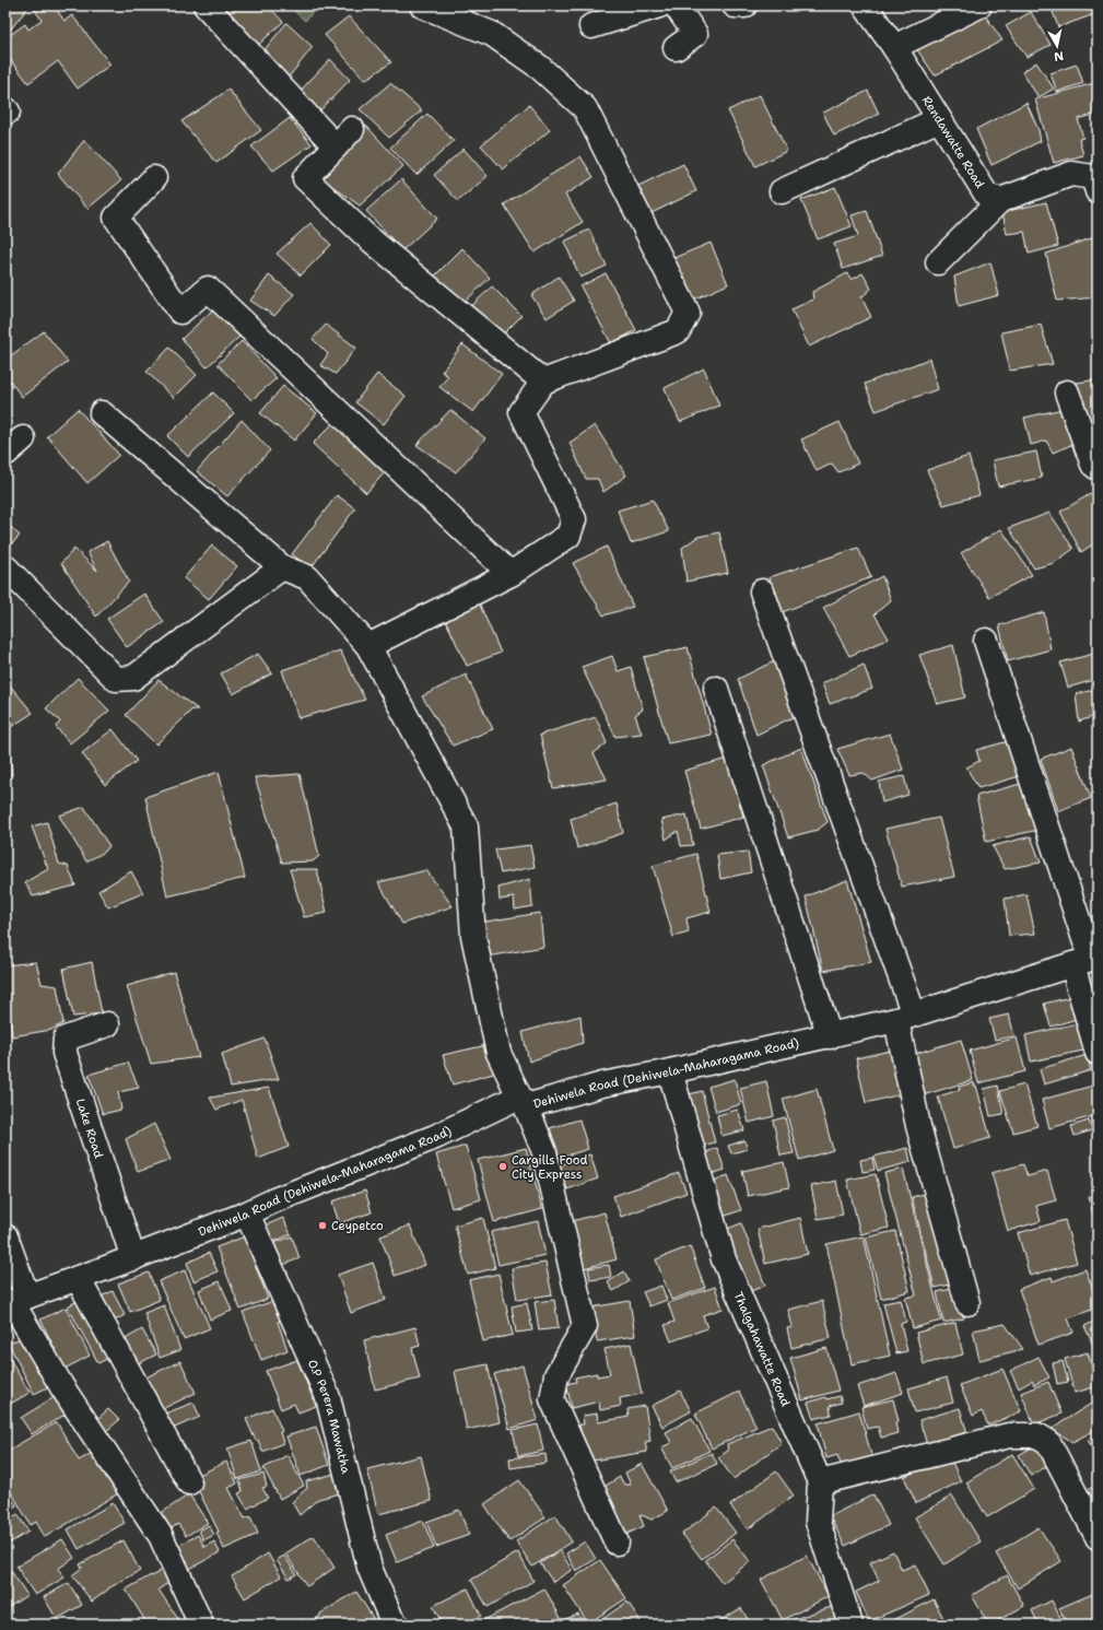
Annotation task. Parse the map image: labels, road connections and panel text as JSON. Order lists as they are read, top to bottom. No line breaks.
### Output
{"streets":{"street":["Rendawatte Road","Dehiwela Road (Dehiwela-Maharagama Road)","Lake Road","Thalgahawatte Road","O.P Perera Mawatha"]},"crossings":[["Dehiwela Road (Dehiwela-Maharagama Road)","Lake Road"],["Dehiwela Road (Dehiwela-Maharagama Road)","Thalgahawatte Road"],["Dehiwela Road (Dehiwela-Maharagama Road)","O.P Perera Mawatha"]],"places":["Cargills Food City Express","Ceypetco"],"north":"bottom"}
